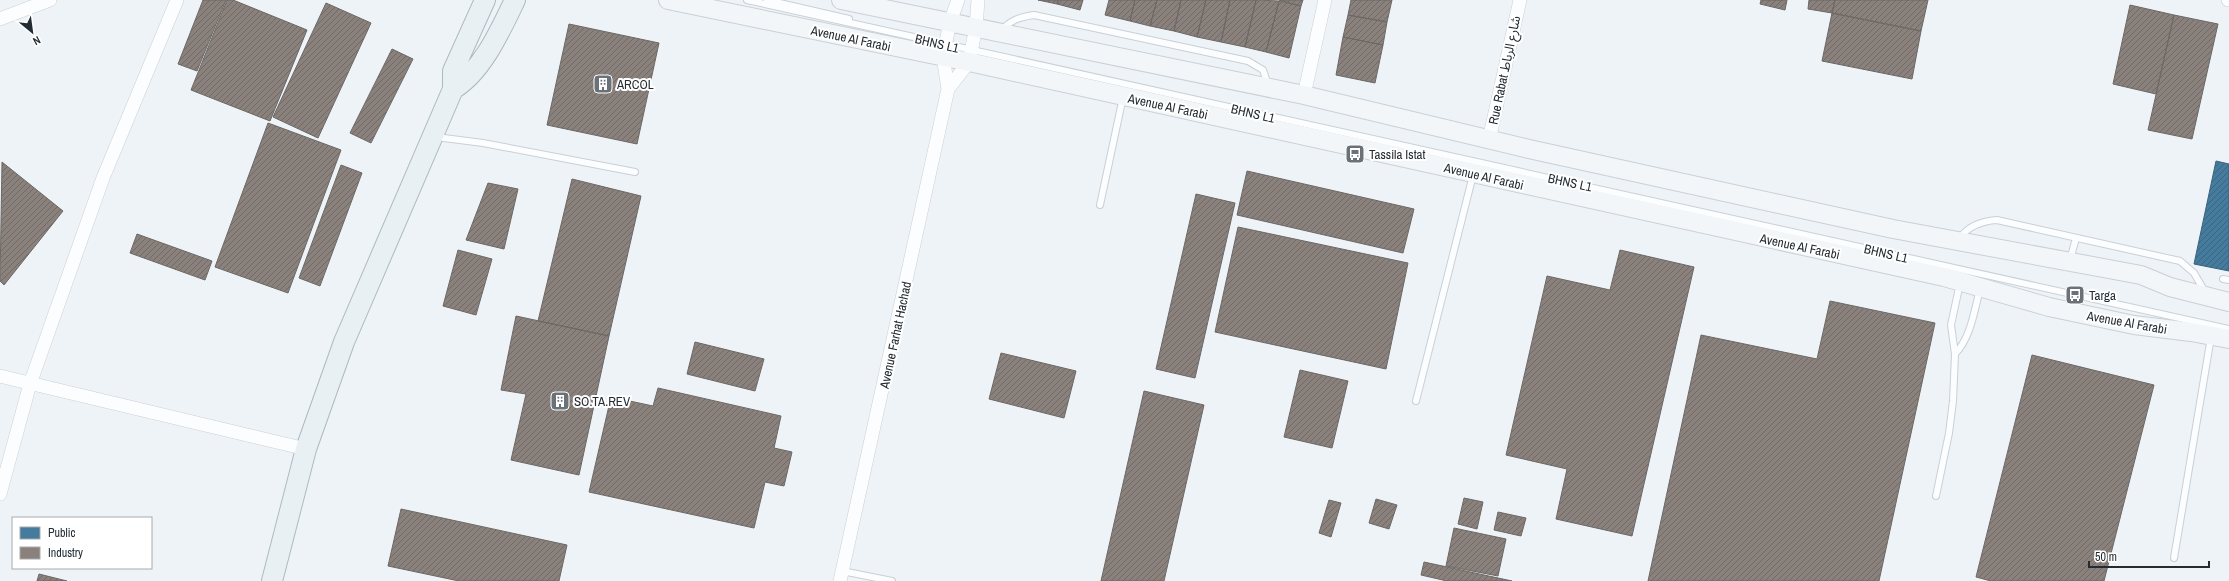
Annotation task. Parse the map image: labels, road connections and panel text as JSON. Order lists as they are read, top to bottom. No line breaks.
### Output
{"streets":{"street":["Avenue Al Farabi","Rue Rabat شارع الرباط","Avenue Farhat Hachad"],"lane":["BHNS L1"]},"crossings":[["Avenue Al Farabi","BHNS L1"],["Avenue Al Farabi","Avenue Farhat Hachad"],["BHNS L1","Avenue Farhat Hachad"]],"places":{"building":["ARCOL","SO.TA.REV"],"bus stop":["Tassila Istat","Targa"]},"legend":["Public","Industry"],"scale_bar":"50 m","north":"bottom right"}
